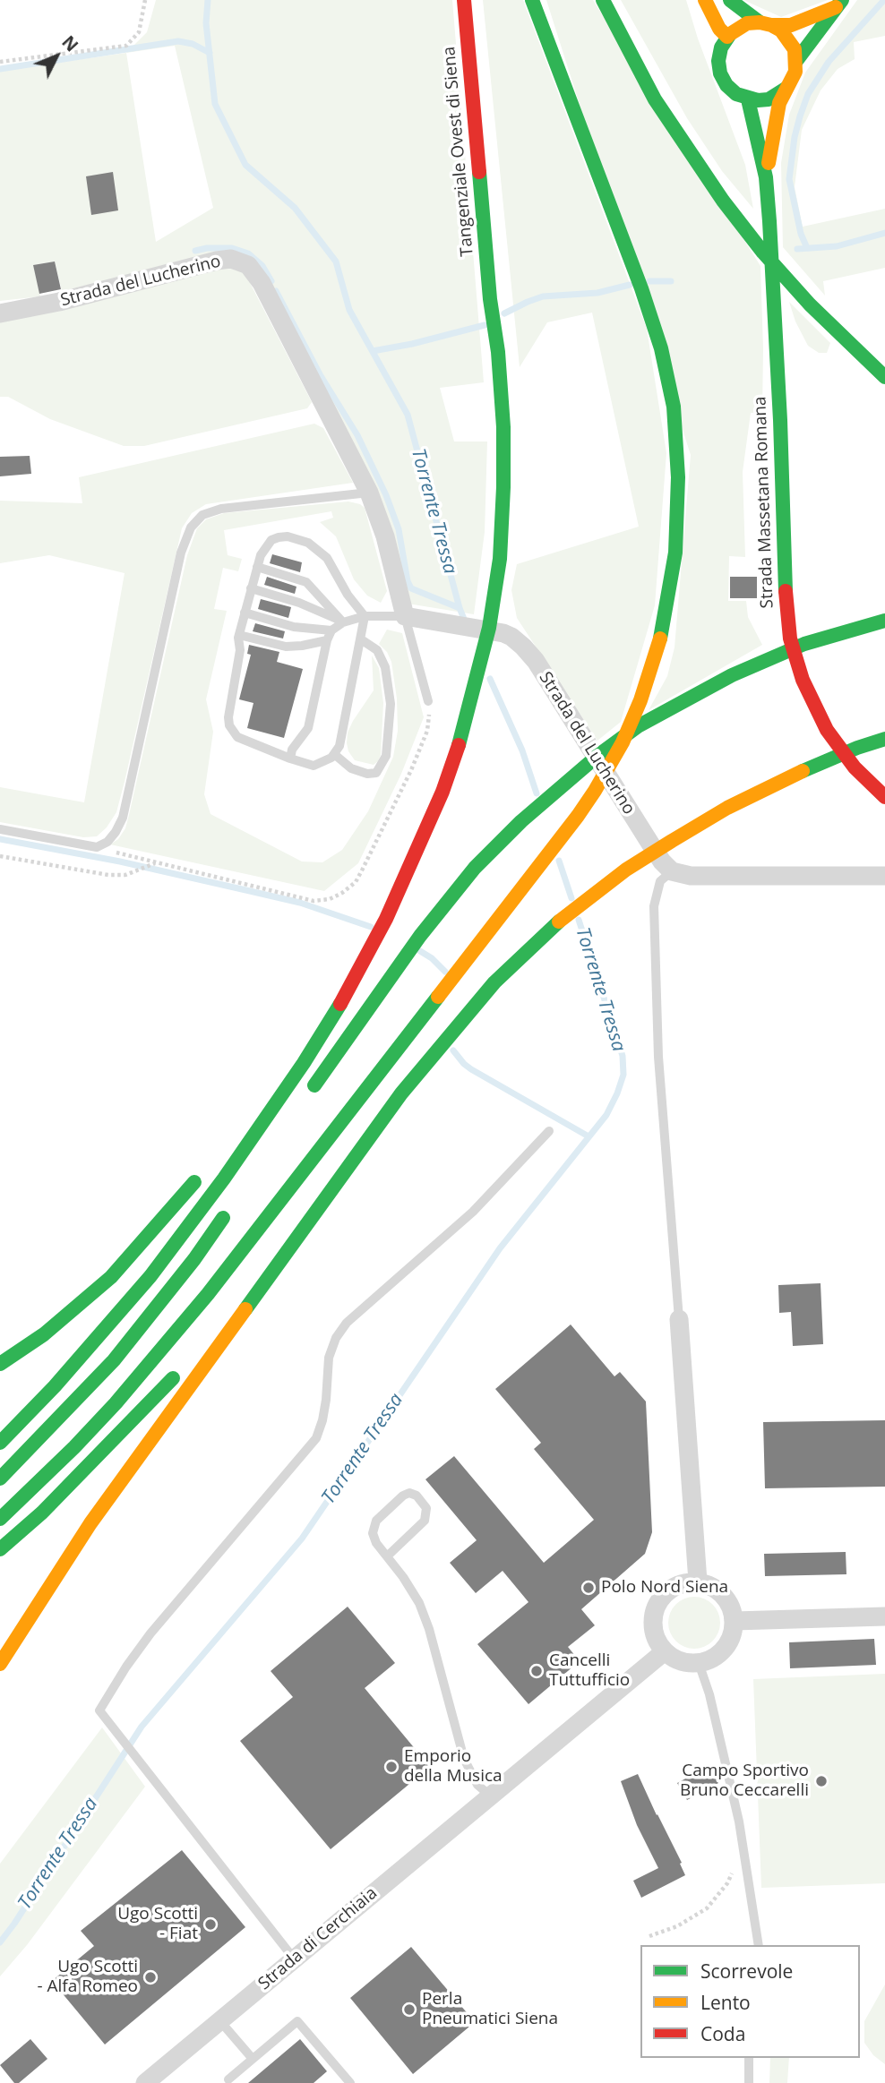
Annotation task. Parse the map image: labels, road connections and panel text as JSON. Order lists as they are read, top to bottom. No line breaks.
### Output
{"streets":{"main road":["Tangenziale Ovest di Siena","Strada Massetana Romana"],"street":["Strada del Lucherino","Strada di Cerchiaia"]},"water":["Torrente Tressa"],"places":["Polo Nord Siena","Cancelli Tuttufficio","Emporio della Musica","Campo Sportivo Bruno Ceccarelli","Ugo Scotti - Fiat","Ugo Scotti - Alfa Romeo","Perla Pneumatici Siena"],"legend":["Scorrevole","Lento","Coda"],"north":"top right"}
